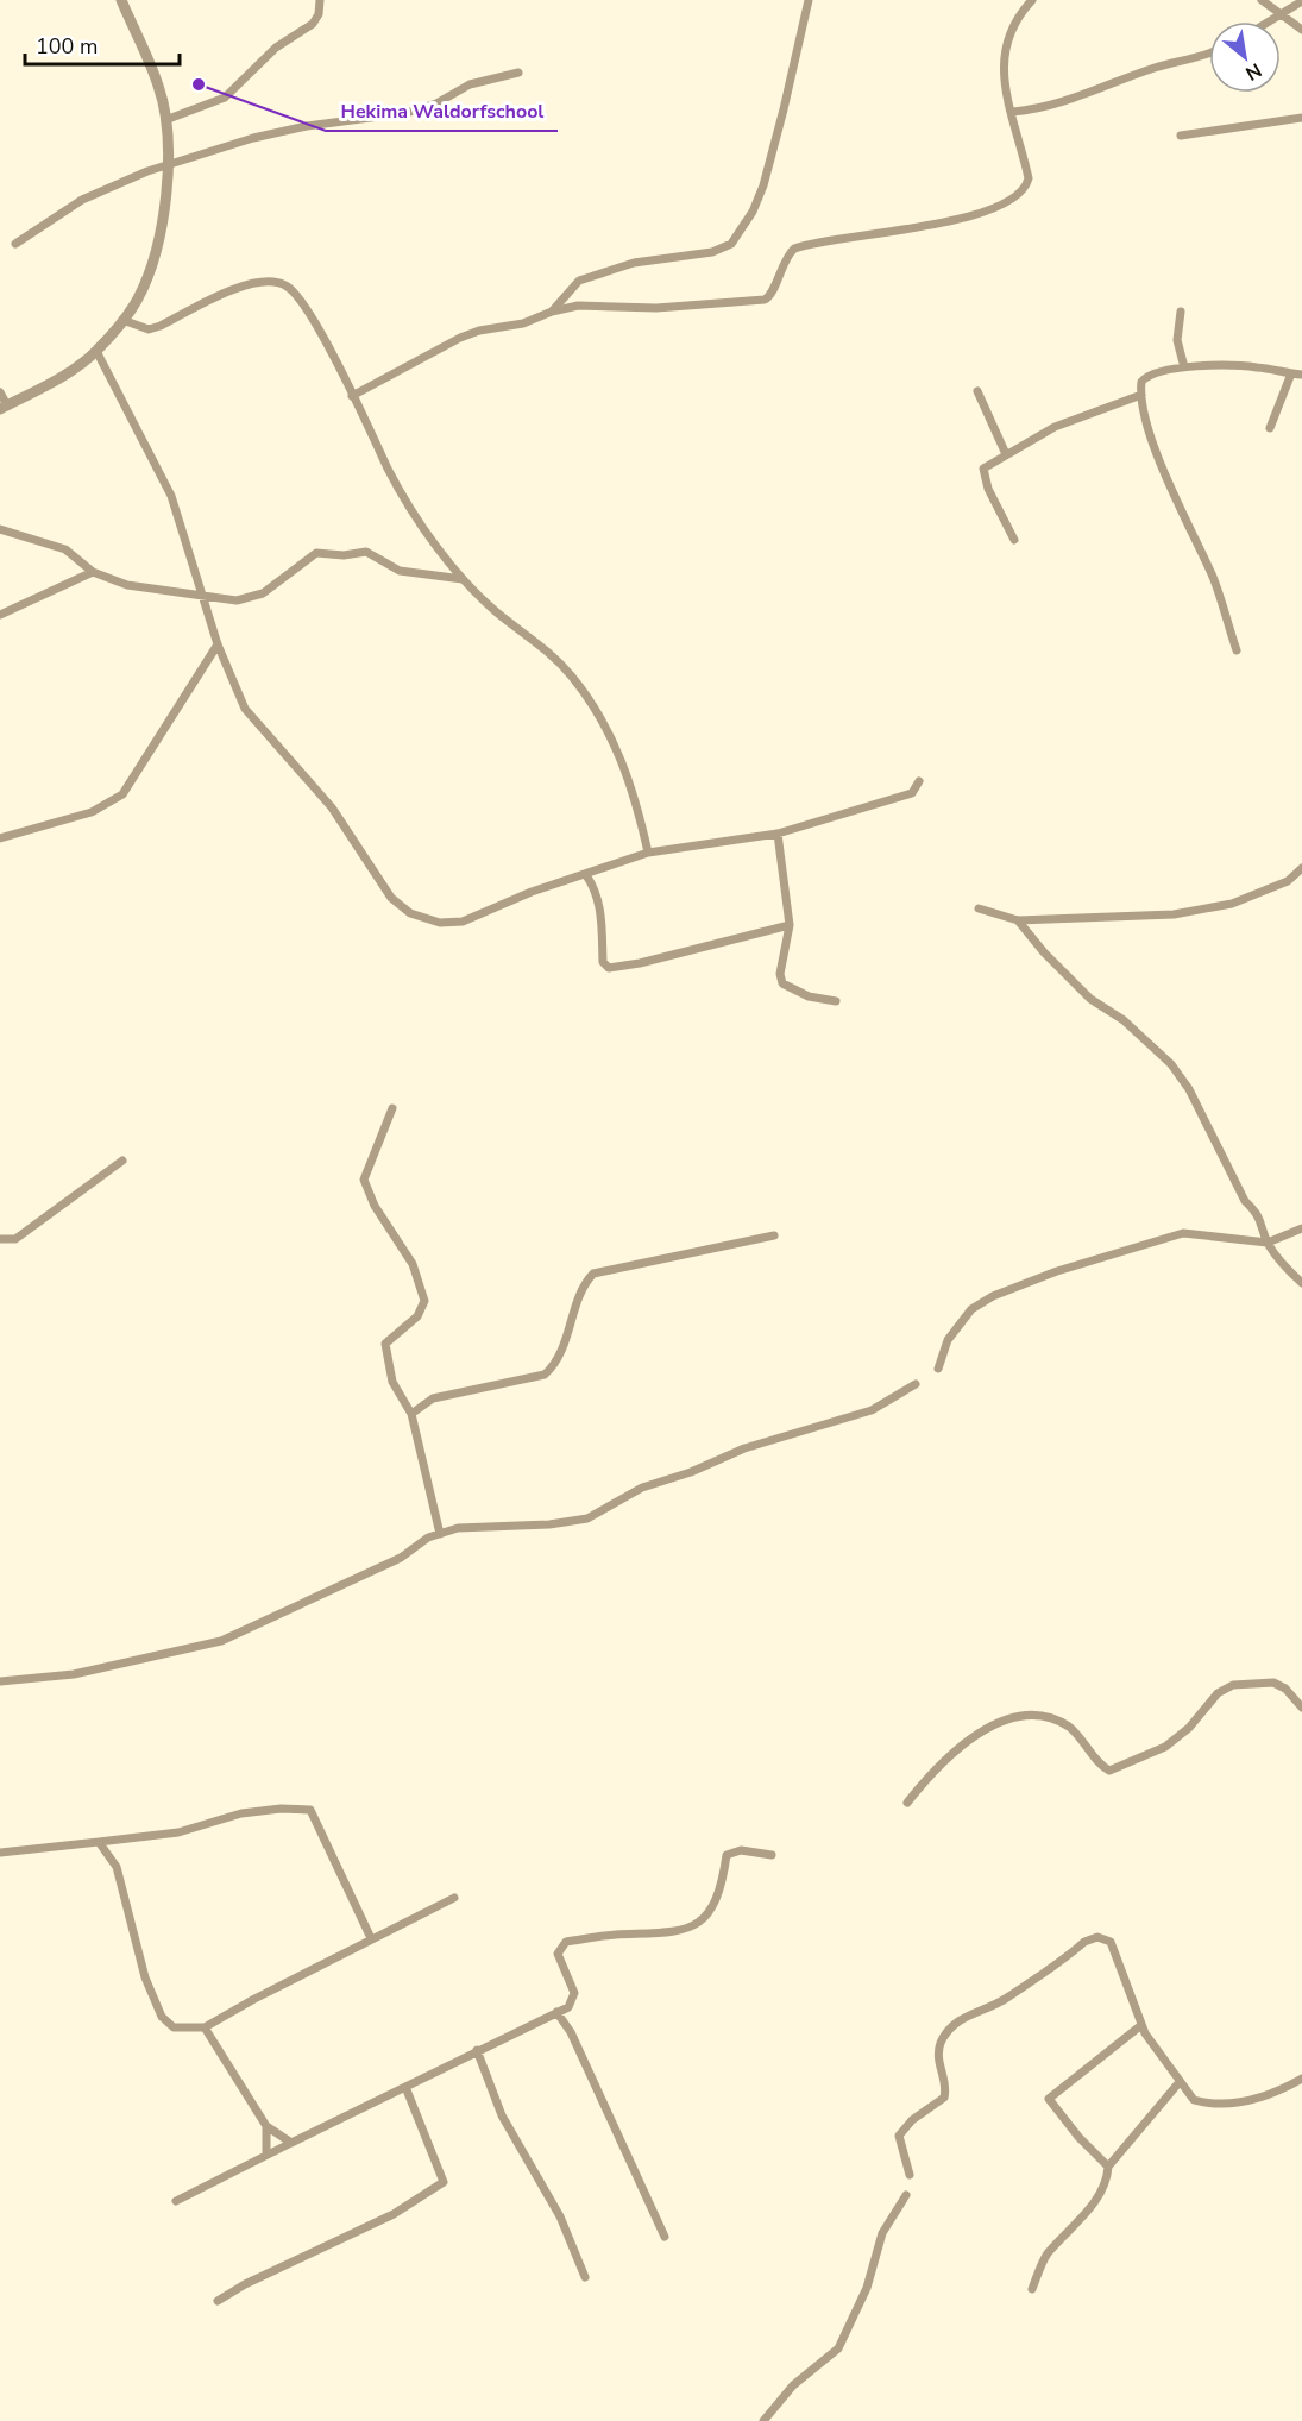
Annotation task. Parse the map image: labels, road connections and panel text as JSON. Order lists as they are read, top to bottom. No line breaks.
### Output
{"places":["Hekima Waldorfschool"],"scale_bar":"100 m","north":"bottom right"}
